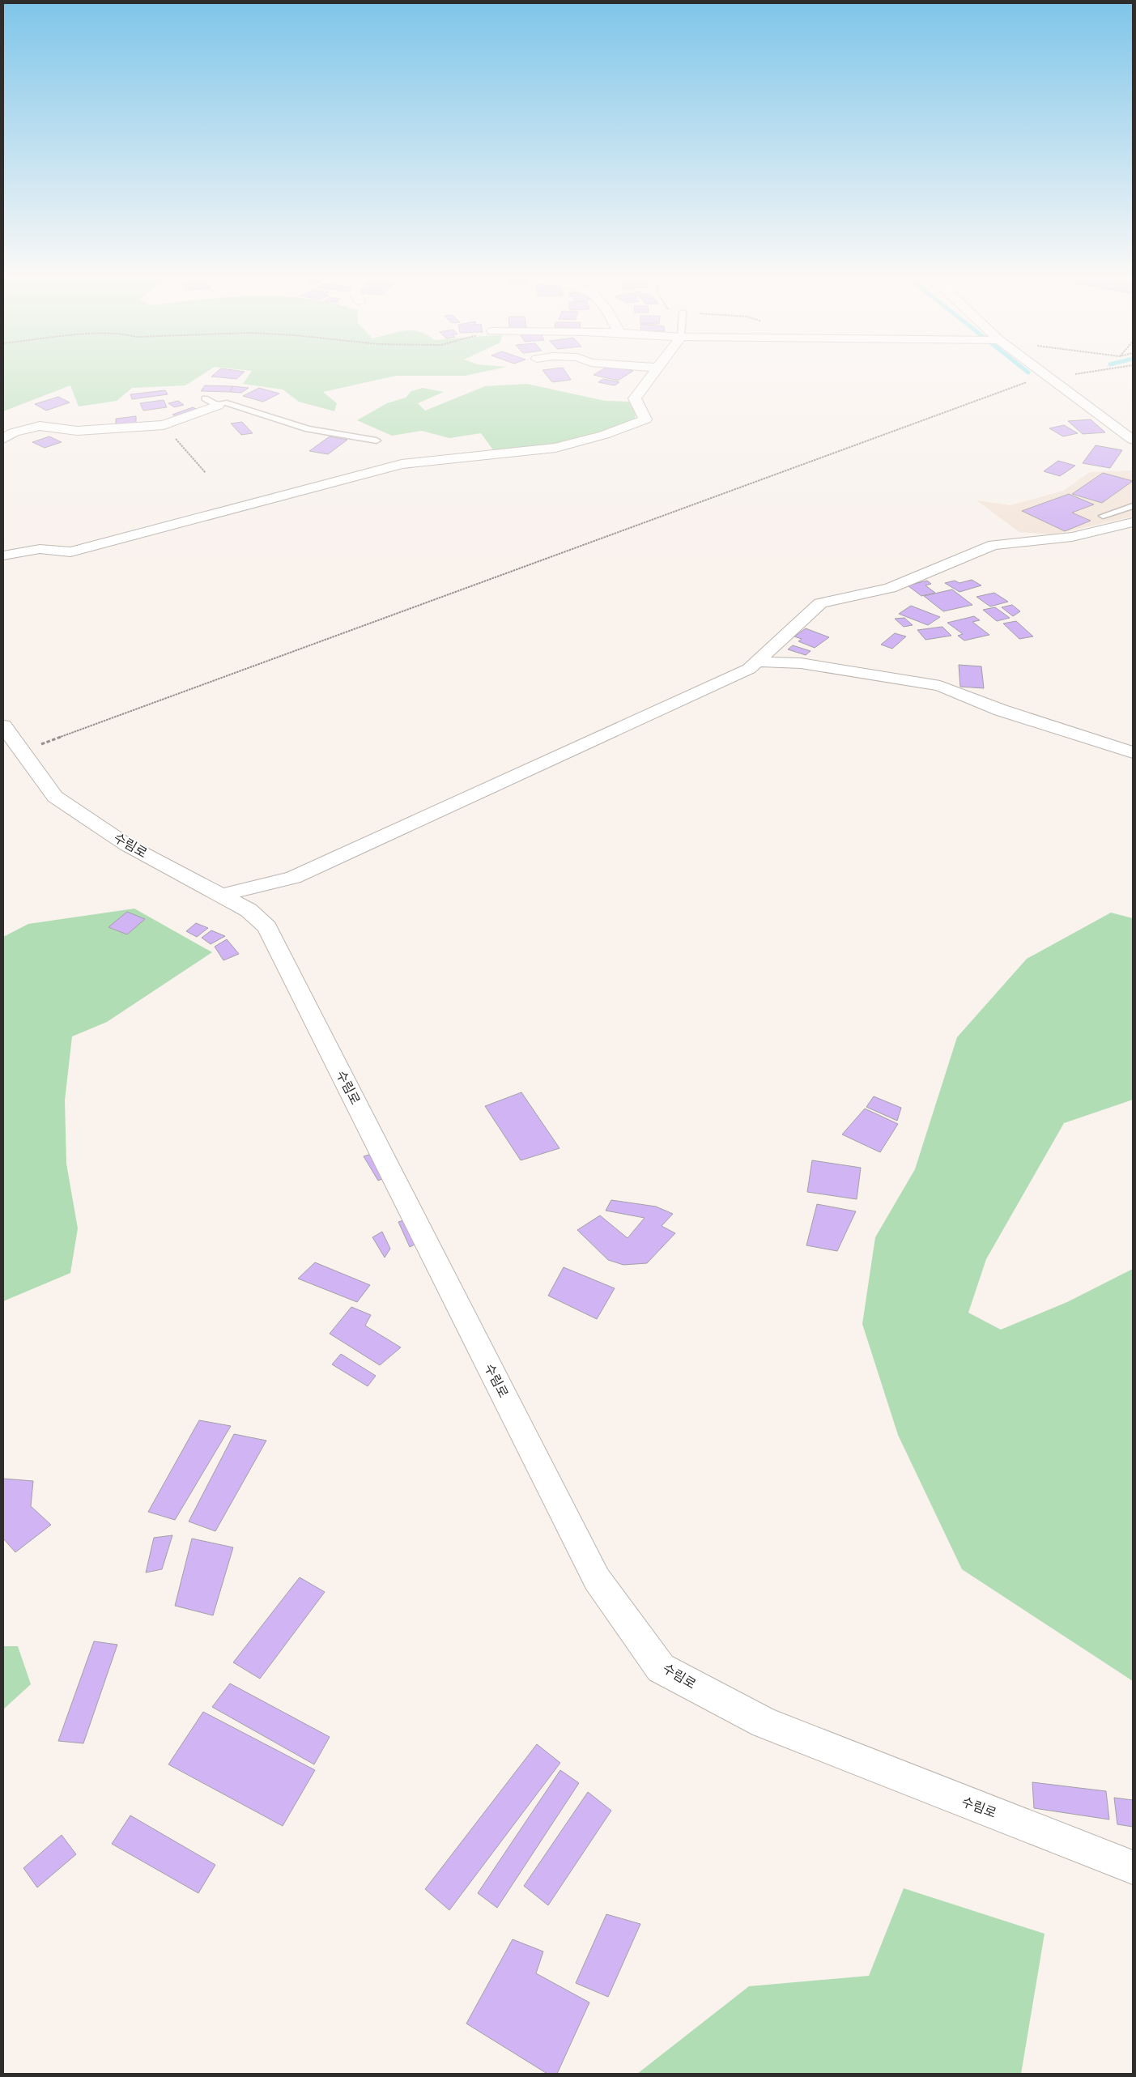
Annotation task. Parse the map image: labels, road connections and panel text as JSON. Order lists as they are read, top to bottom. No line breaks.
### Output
{"streets":{"street":["수림로"]}}
